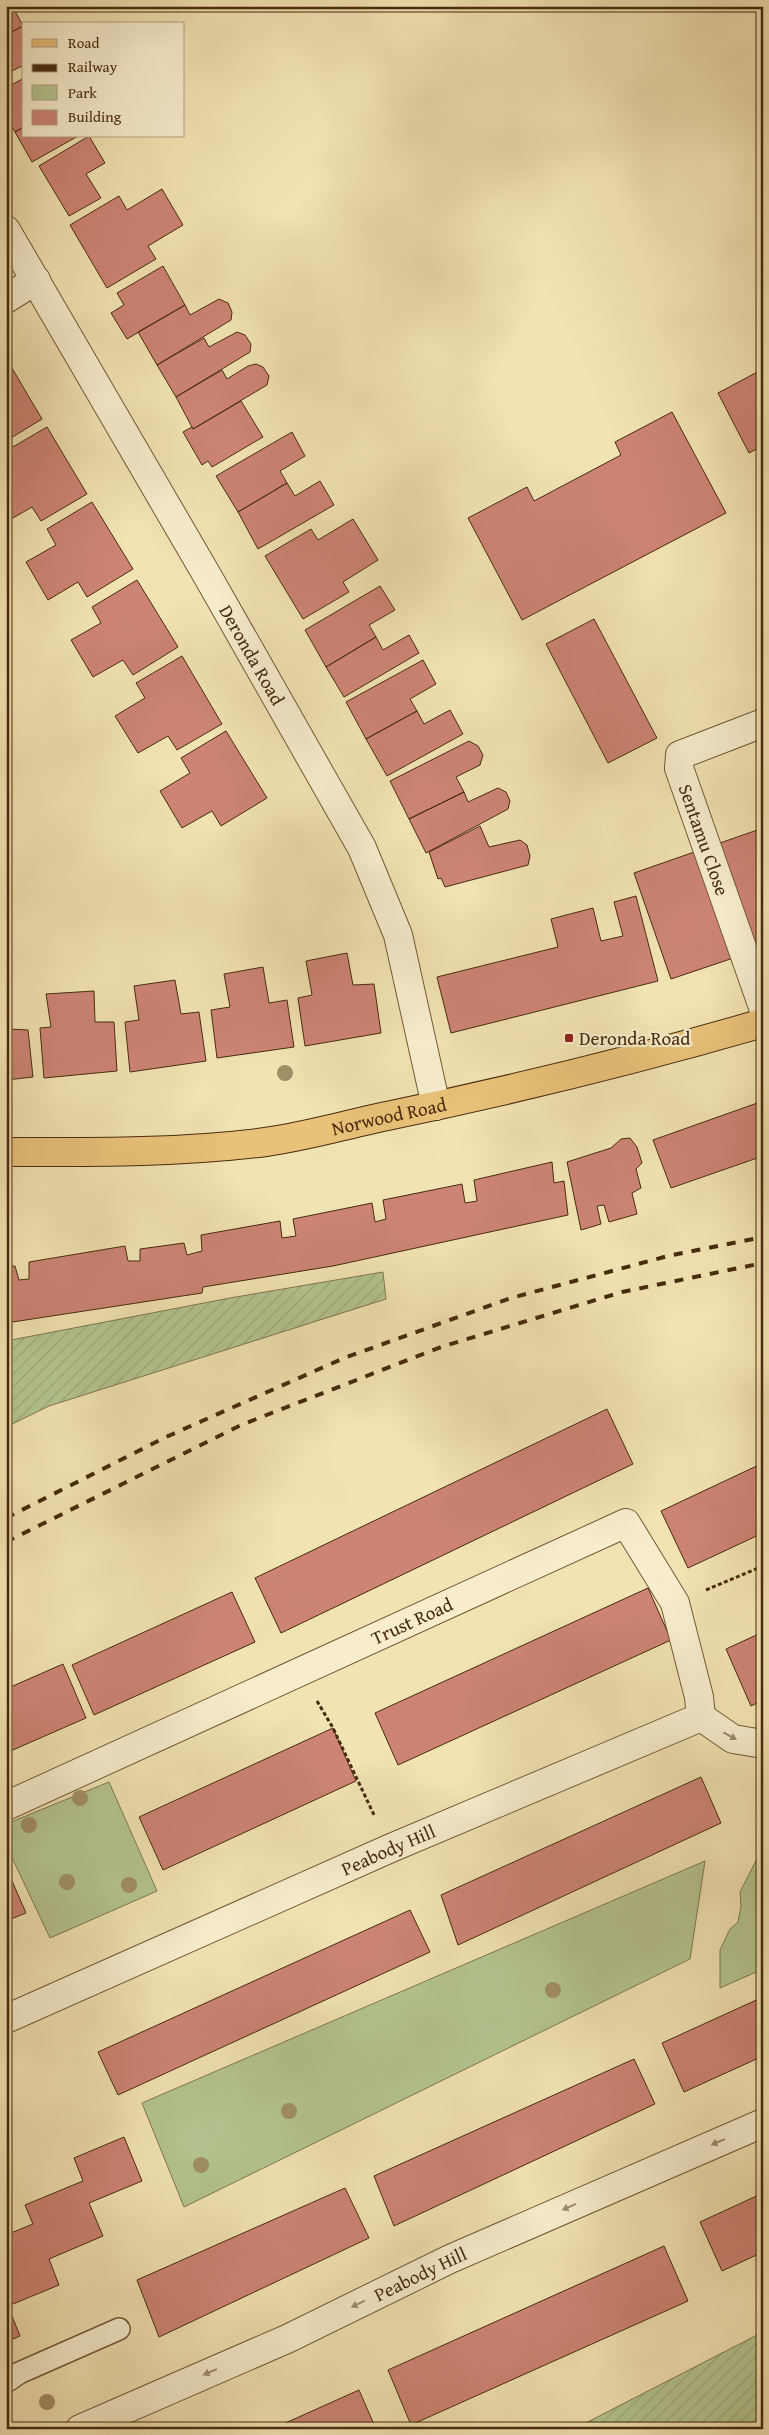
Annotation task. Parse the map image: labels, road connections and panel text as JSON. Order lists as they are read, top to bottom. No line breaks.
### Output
{"streets":{"main road":["Norwood Road"],"street":["Deronda Road","Sentamu Close","Trust Road","Peabody Hill"]},"crossings":[["Deronda Road","Norwood Road"],["Trust Road","Peabody Hill"]],"one_way":["Peabody Hill"],"places":{"transit":["Deronda Road"]},"legend":["Road","Railway","Park","Building"]}
